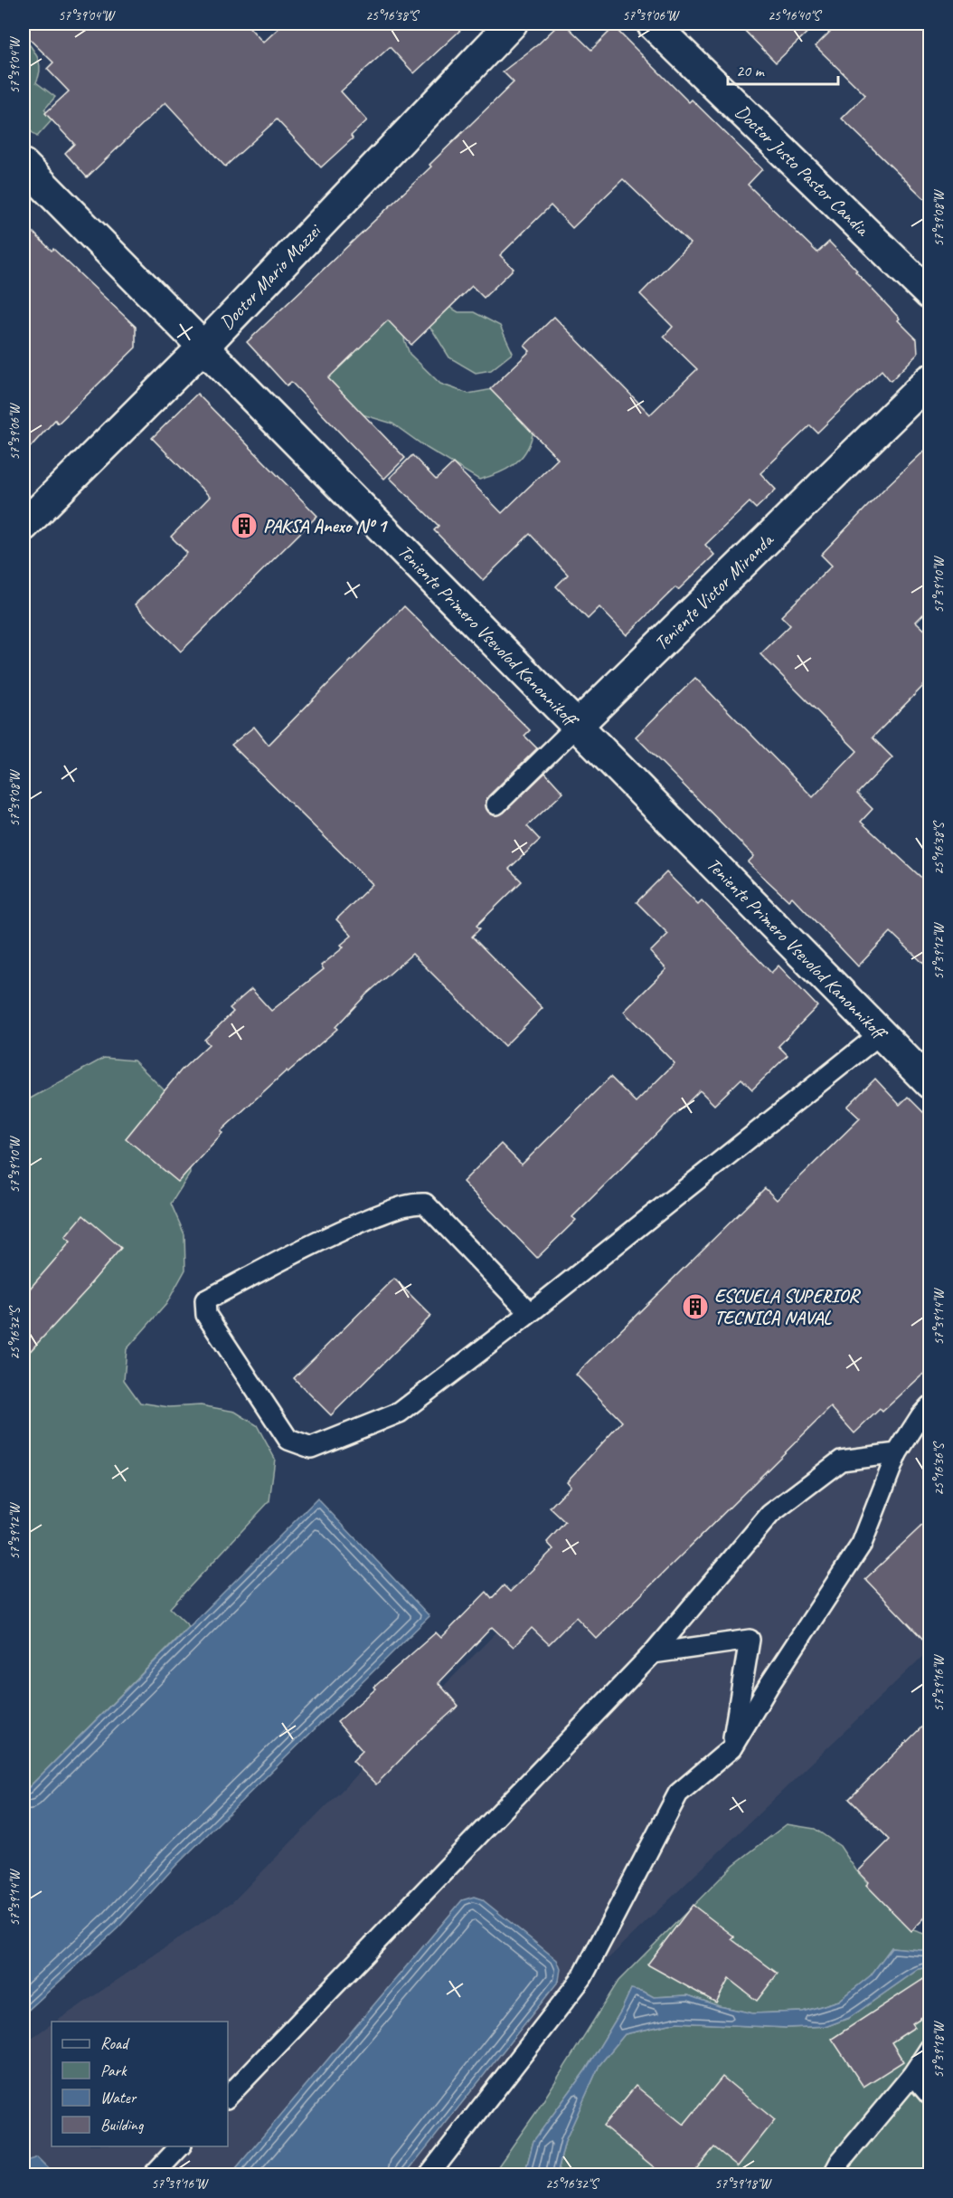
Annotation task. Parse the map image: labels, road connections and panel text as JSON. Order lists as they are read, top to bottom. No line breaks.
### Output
{"streets":{"street":["Doctor Justo Pastor Candia","Doctor Mario Mazzei","Teniente Victor Miranda","Teniente Primero Vsevolod Kanonnikoff"]},"crossings":[["Doctor Mario Mazzei","Teniente Primero Vsevolod Kanonnikoff"],["Teniente Victor Miranda","Teniente Primero Vsevolod Kanonnikoff"]],"places":{"building":["PAKSA Anexo Nº 1","ESCUELA SUPERIOR TECNICA NAVAL"]},"legend":["Road","Park","Water","Building"],"scale_bar":"20 m","coordinates":["57°39'04\"W","25°16'38\"S","57°39'06\"W","25°16'40\"S","57°39'08\"W","57°39'10\"W","57°39'12\"W","57°39'14\"W","25°16'32\"S","25°16'36\"S","57°39'16\"W","57°39'18\"W"]}
